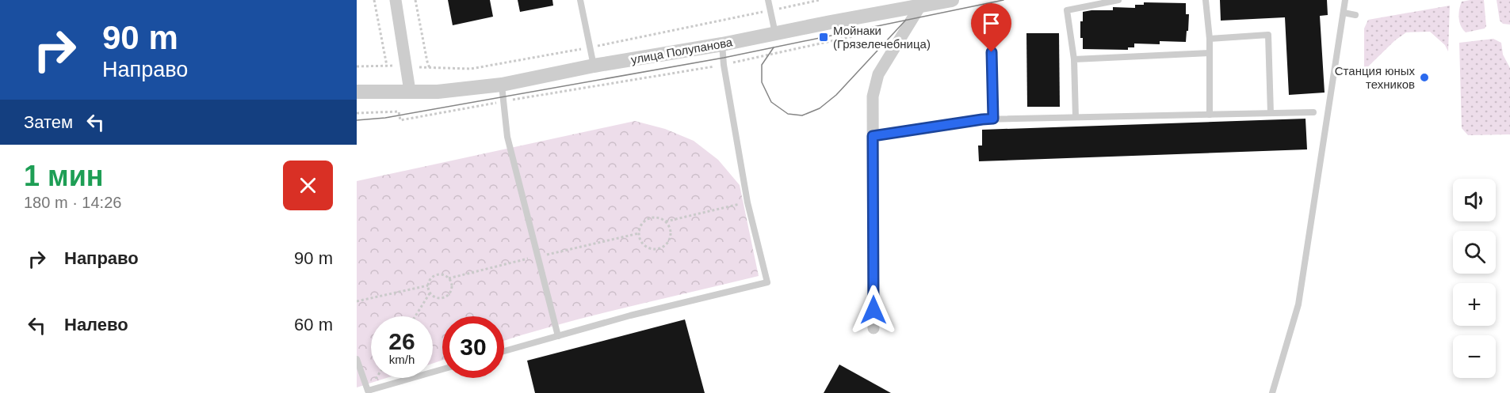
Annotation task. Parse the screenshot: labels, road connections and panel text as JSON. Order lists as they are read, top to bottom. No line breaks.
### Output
{"streets":{"street":["улица Полупанова"]},"places":{"transit":["Мойнаки (Грязелечебница)"],"other":["Станция юных техников"]},"page":{"turn":["90 m","Направо"],"then":"Затем","heading":["1 мин","180 m · 14:26"],"map_buttons":["+","−"],"list":[{"name":"Направо","value":"90 m"},{"name":"Налево","value":"60 m"}],"speed":"26 km/h","limit":"30"}}
